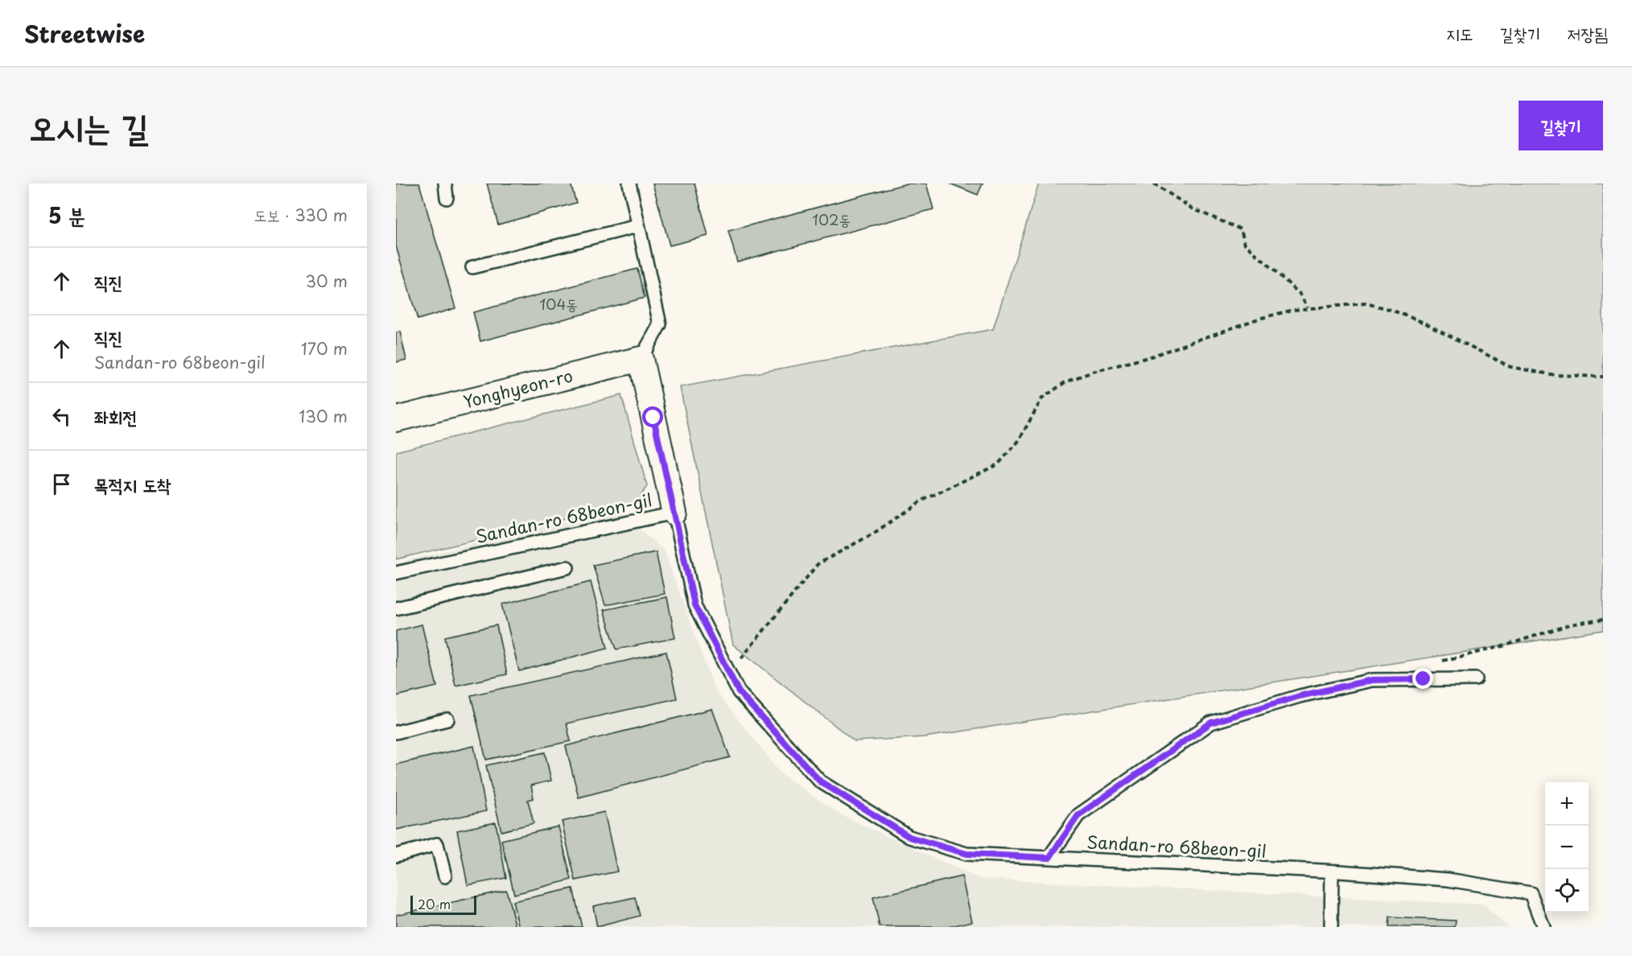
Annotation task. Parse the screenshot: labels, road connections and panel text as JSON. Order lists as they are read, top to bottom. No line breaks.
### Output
{"streets":{"street":["Yonghyeon-ro"],"lane":["Sandan-ro 68beon-gil"]},"house_numbers":["102동","104동"],"scale_bar":"20 m","page":{"header":"Streetwise","nav":["지도","길찾기","저장됨"],"title":"오시는 길","buttons":"길찾기","heading":["5 분","도보 · 330 m"],"list":[["직진","30 m"],["직진","Sandan-ro 68beon-gil","170 m"],["좌회전","130 m"],"목적지 도착"],"map_buttons":["+","−"],"scale":"20 m"}}
